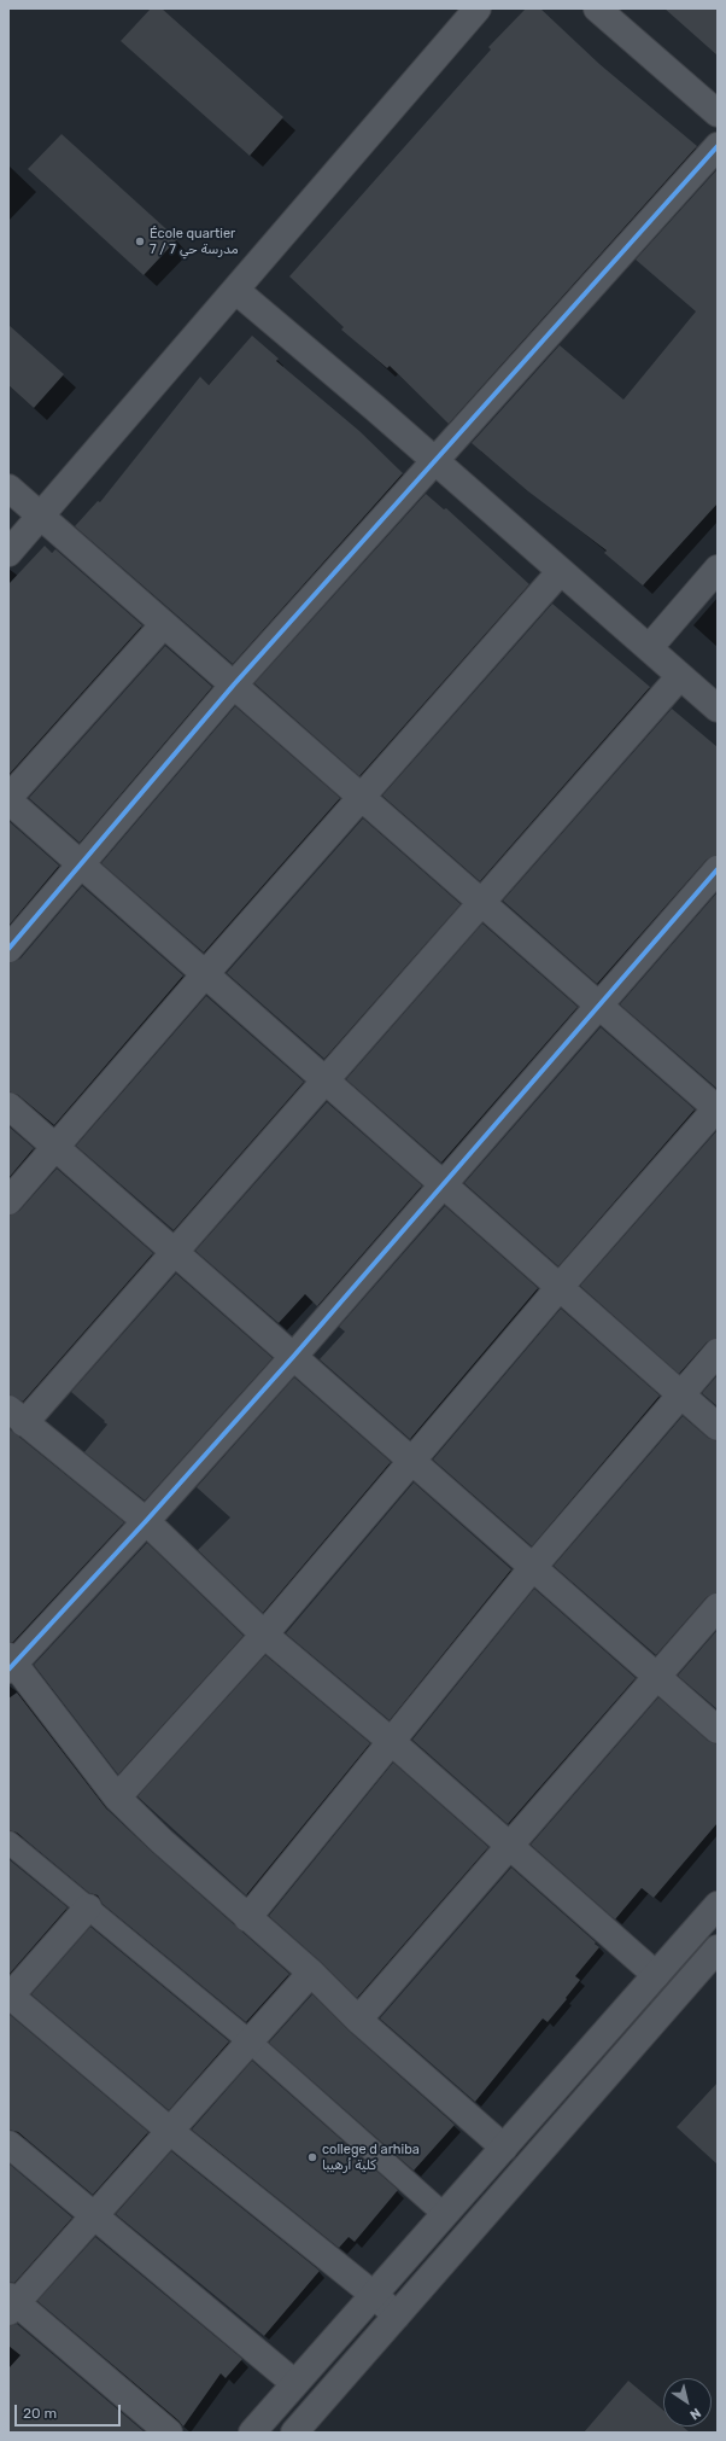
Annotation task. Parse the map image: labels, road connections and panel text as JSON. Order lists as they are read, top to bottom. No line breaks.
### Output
{"places":["École quartier 7 / مدرسة حي 7","college d arhiba كلية أرهيبا"],"scale_bar":"20 m","north":"bottom right"}
